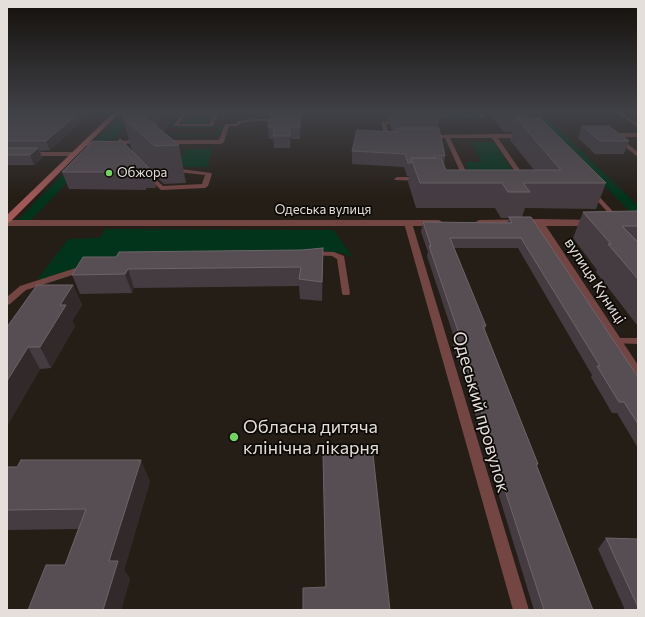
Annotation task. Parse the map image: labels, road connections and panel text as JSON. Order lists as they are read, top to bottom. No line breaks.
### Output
{"streets":{"street":["Одеська вулиця","вулиця Куниці"],"lane":["Одеський провулок"]},"crossings":[["Одеська вулиця","Одеський провулок"]],"places":["Обжора","Обласна дитяча клінічна лікарня"]}
